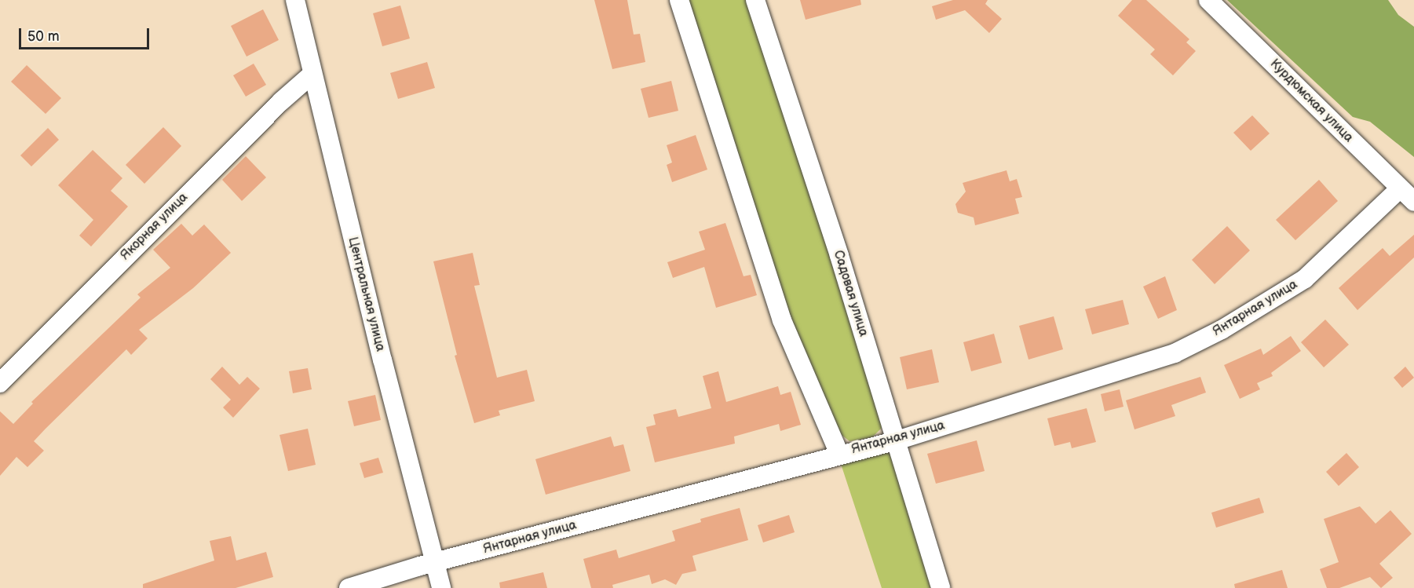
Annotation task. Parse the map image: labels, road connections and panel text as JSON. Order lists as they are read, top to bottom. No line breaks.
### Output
{"streets":{"street":["Курдюмская улица","Якорная улица","Садовая улица","Центральная улица","Янтарная улица"]},"crossings":[["Курдюмская улица","Янтарная улица"],["Якорная улица","Центральная улица"],["Садовая улица","Янтарная улица"],["Центральная улица","Янтарная улица"]],"scale_bar":"50 m"}
